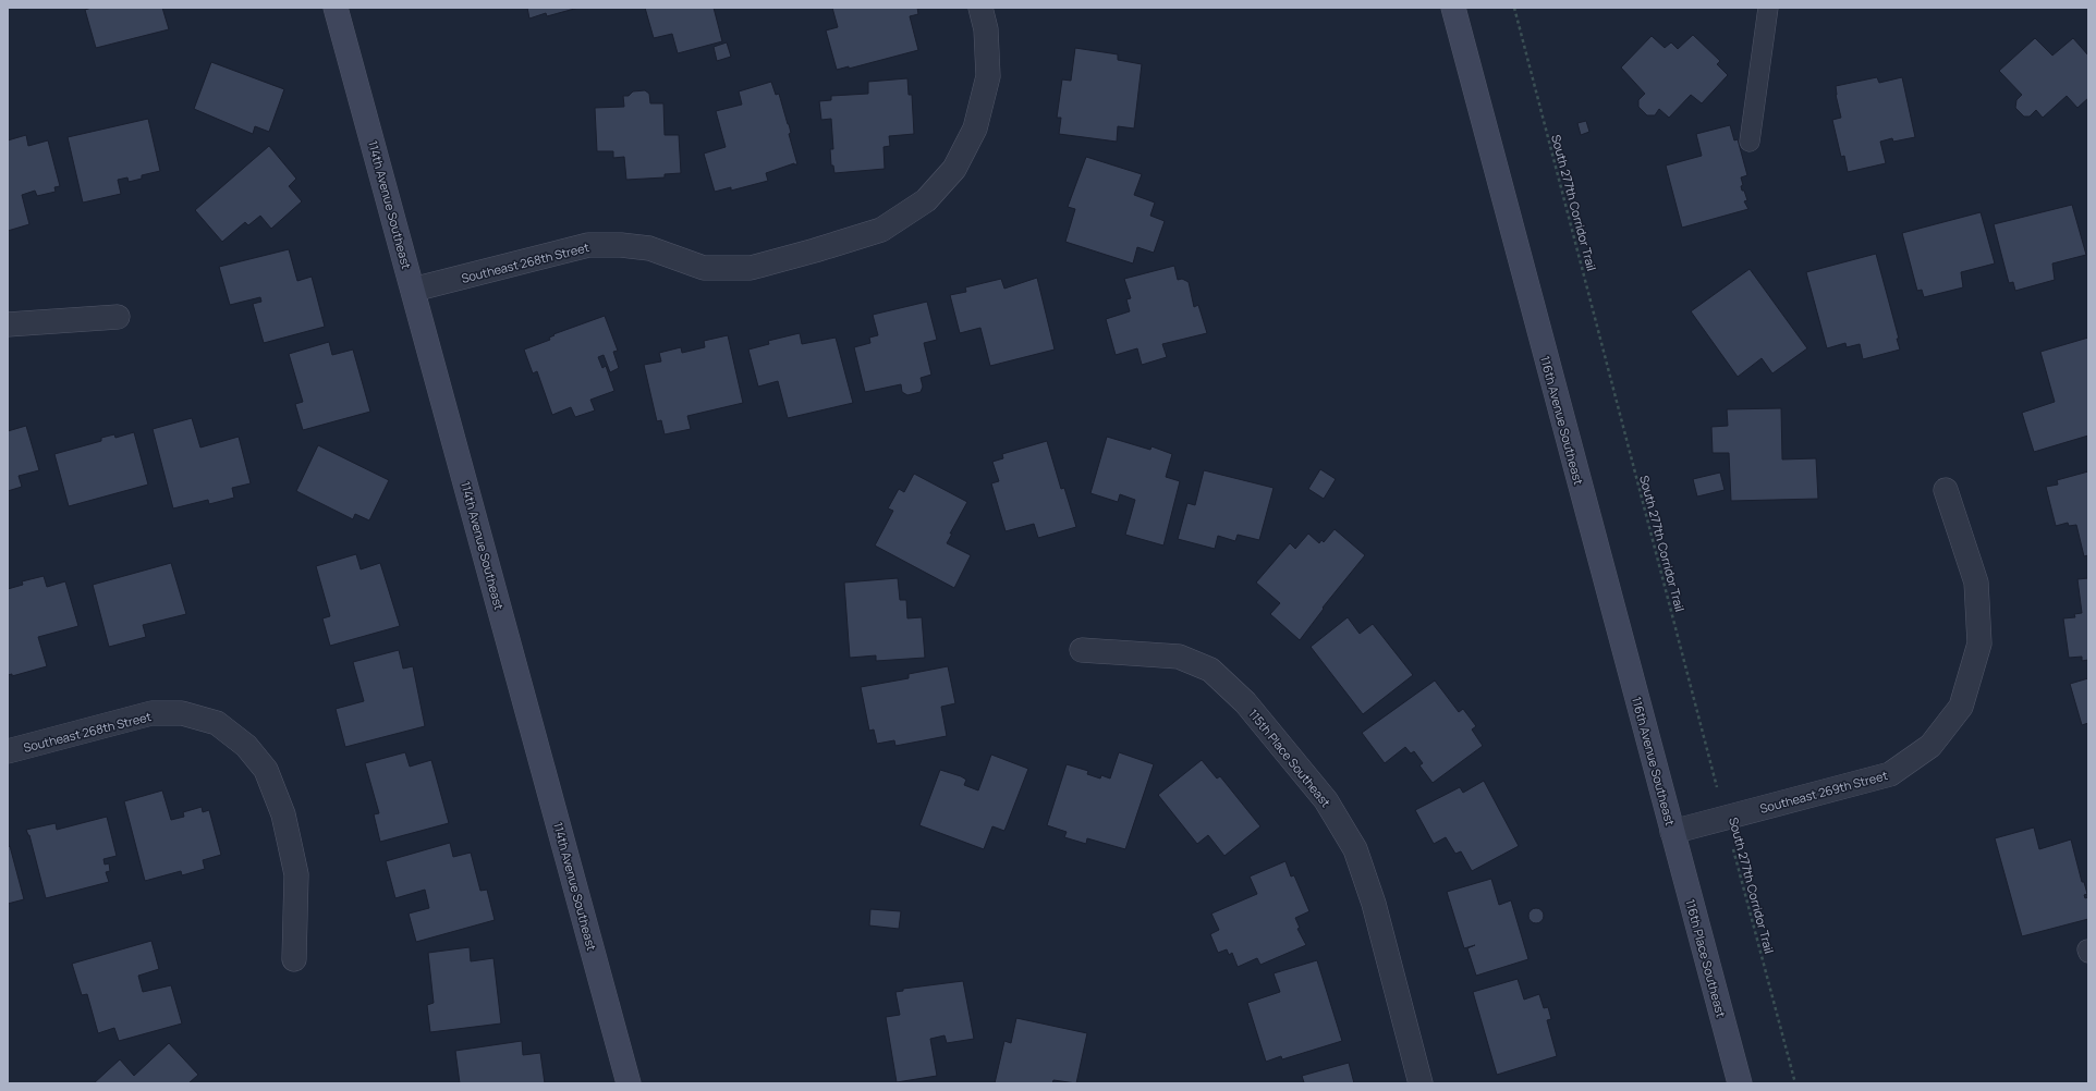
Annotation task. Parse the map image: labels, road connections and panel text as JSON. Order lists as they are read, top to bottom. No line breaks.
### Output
{"streets":{"street":["114th Avenue Southeast","Southeast 268th Street","116th Avenue Southeast","115th Place Southeast","Southeast 269th Street","116th Place Southeast"],"path":["South 277th Corridor Trail"]},"crossings":[["South 277th Corridor Trail","Southeast 269th Street"],["114th Avenue Southeast","Southeast 268th Street"],["116th Avenue Southeast","Southeast 269th Street"],["116th Avenue Southeast","116th Place Southeast"],["Southeast 269th Street","116th Place Southeast"]]}
